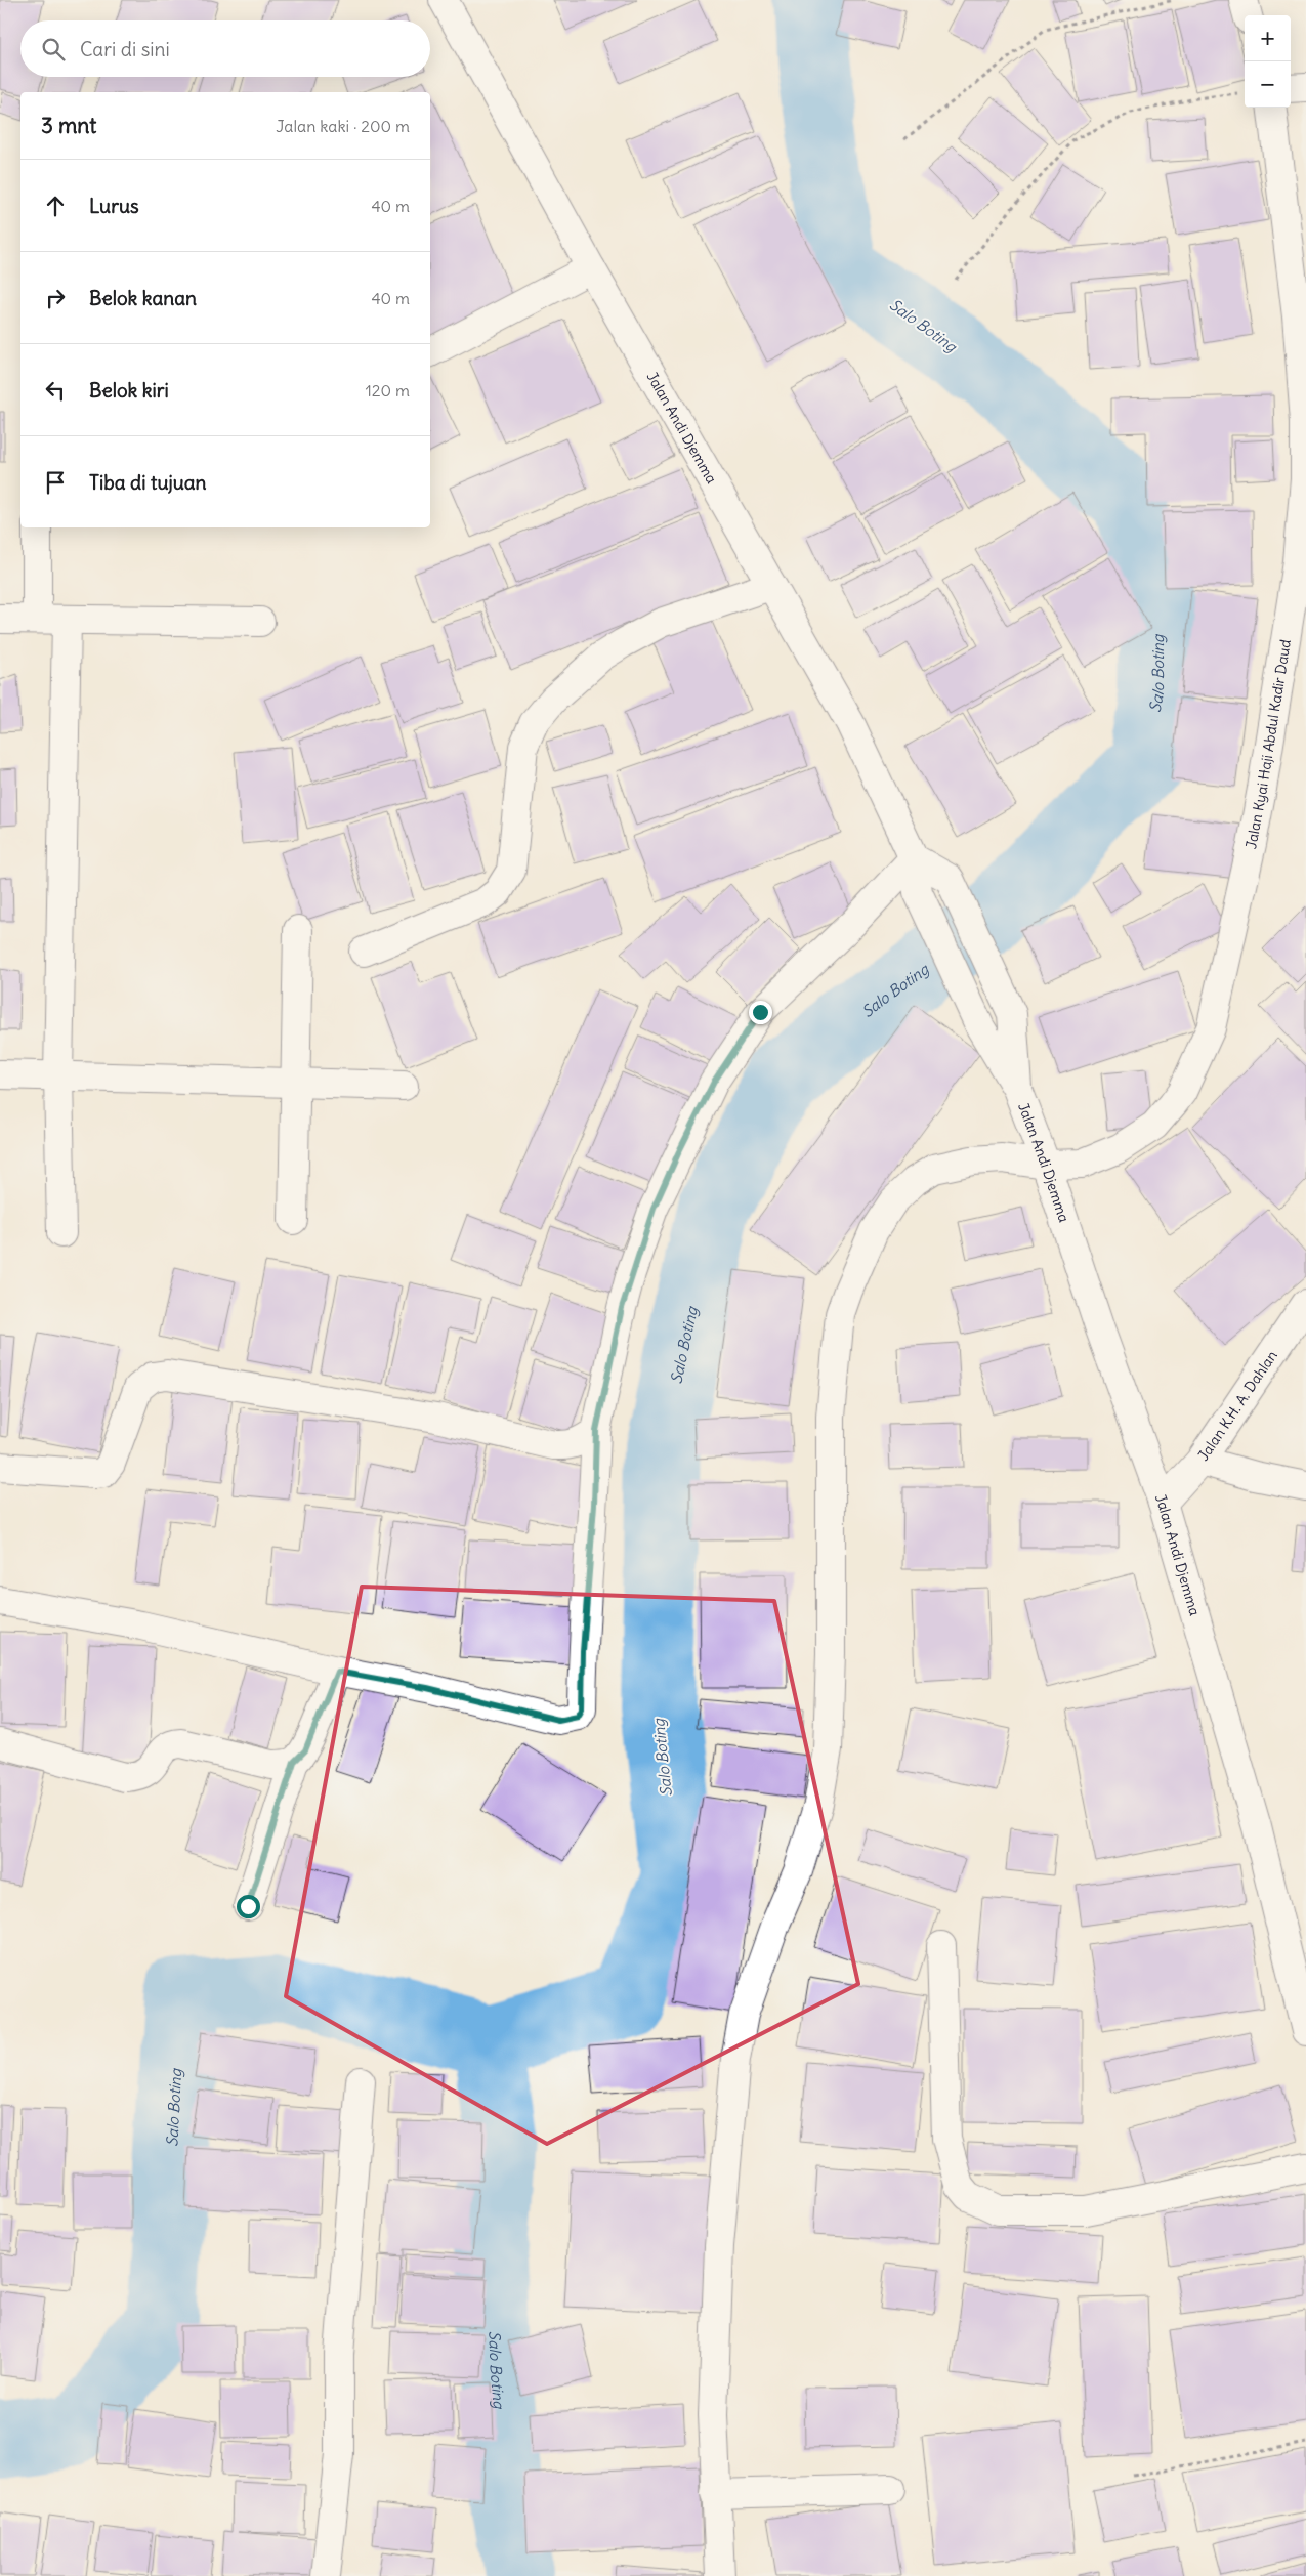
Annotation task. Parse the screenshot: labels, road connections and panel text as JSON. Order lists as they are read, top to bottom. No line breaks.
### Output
{"streets":{"main road":["Jalan Andi Djemma","Jalan Kyai Haji Abdul Kadir Daud","Jalan K.H. A. Dahlan"]},"crossings":[["Jalan Andi Djemma","Jalan Kyai Haji Abdul Kadir Daud"],["Jalan Andi Djemma","Jalan K.H. A. Dahlan"]],"water":["Salo Boting"],"page":{"map_buttons":["+","−"],"search":"Cari di sini","heading":["3 mnt","Jalan kaki · 200 m"],"list":[["Lurus","40 m"],["Belok kanan","40 m"],["Belok kiri","120 m"],"Tiba di tujuan"]}}
